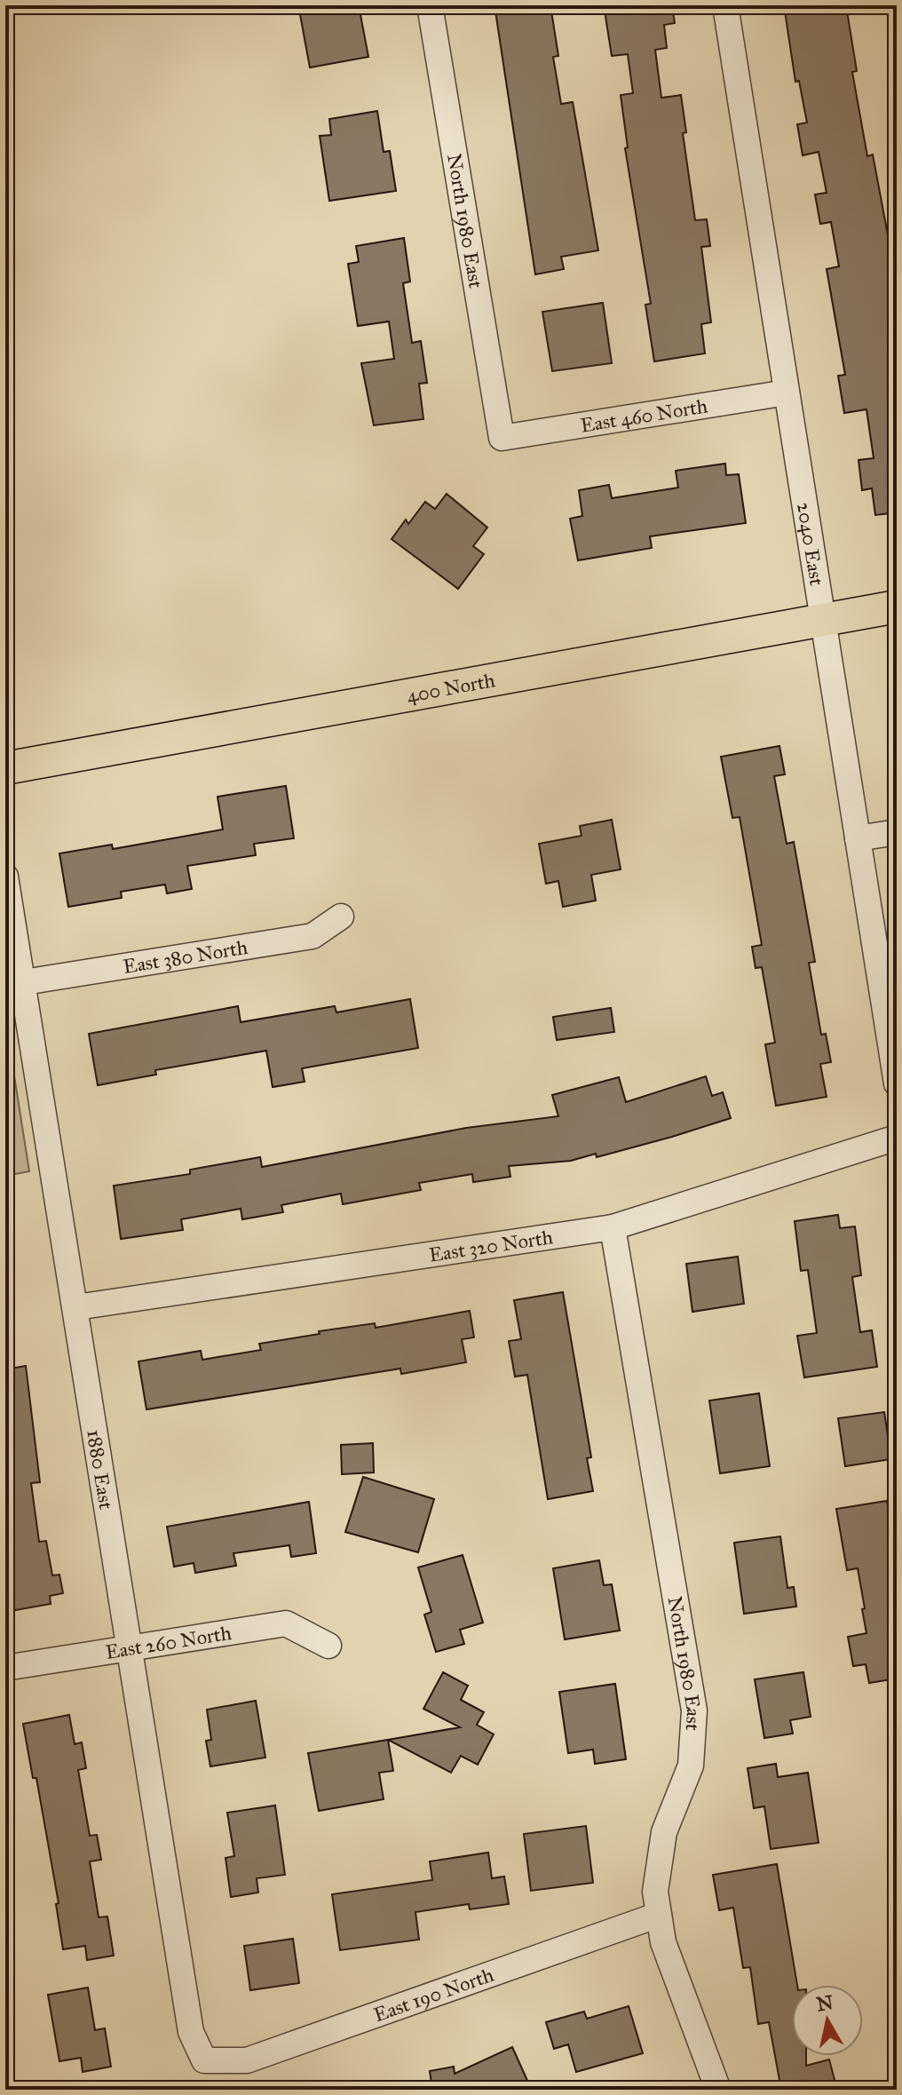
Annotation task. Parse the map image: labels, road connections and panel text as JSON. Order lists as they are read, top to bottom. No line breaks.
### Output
{"streets":{"main road":["400 North"],"street":["North 1980 East","East 460 North","2040 East","East 380 North","East 320 North","1880 East","East 260 North","East 190 North"]},"crossings":[["North 1980 East","East 460 North"],["North 1980 East","East 320 North"],["North 1980 East","East 190 North"],["East 460 North","2040 East"],["2040 East","400 North"],["East 380 North","1880 East"],["East 320 North","1880 East"],["1880 East","East 260 North"],["1880 East","East 190 North"]],"north":"top"}
